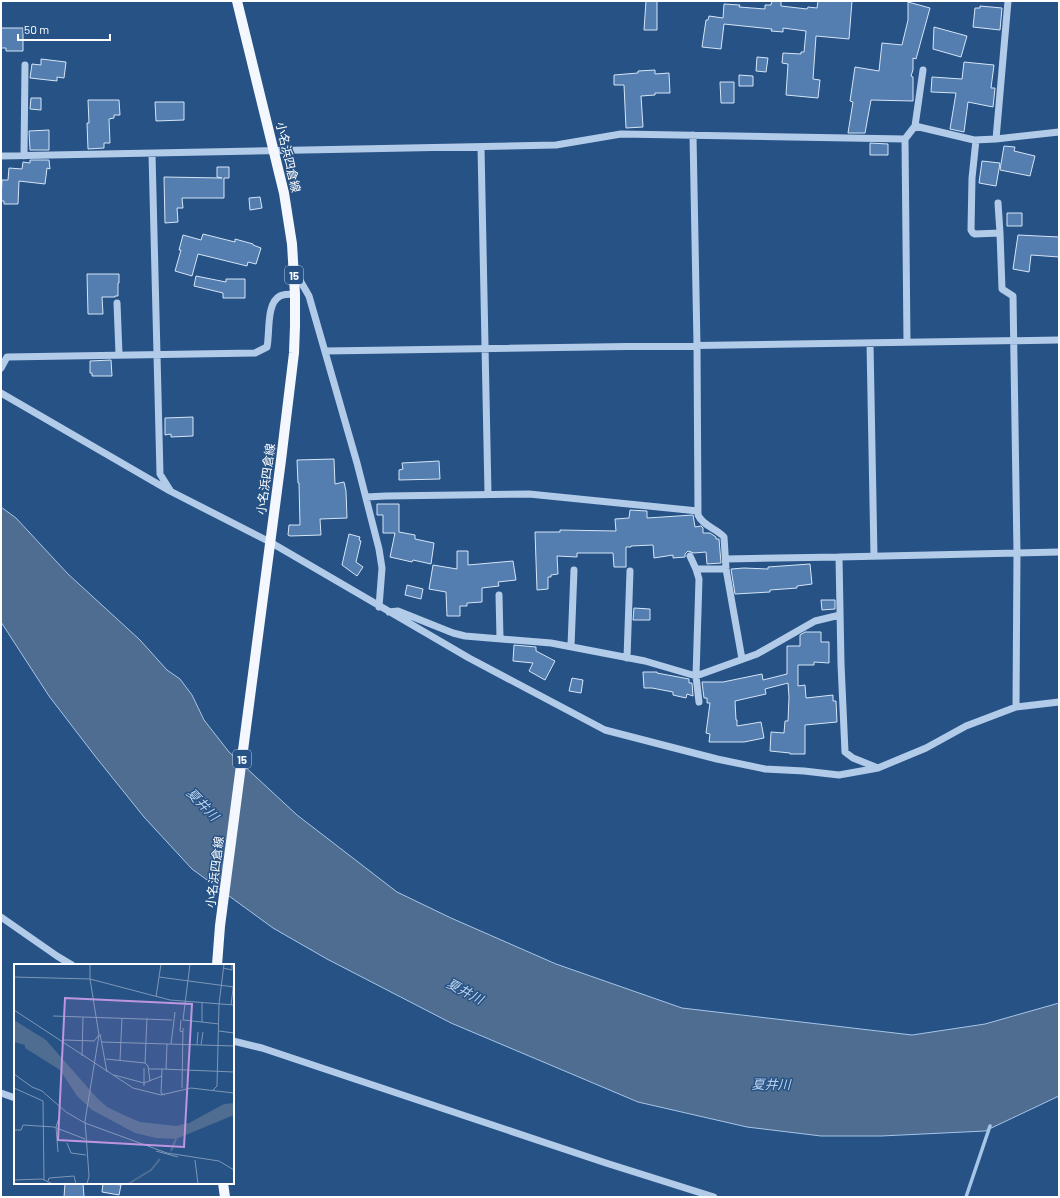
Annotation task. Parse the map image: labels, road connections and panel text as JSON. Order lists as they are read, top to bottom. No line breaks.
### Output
{"streets":{"main road":["小名浜四倉線","15"]},"water":["夏井川"],"scale_bar":"50 m"}
